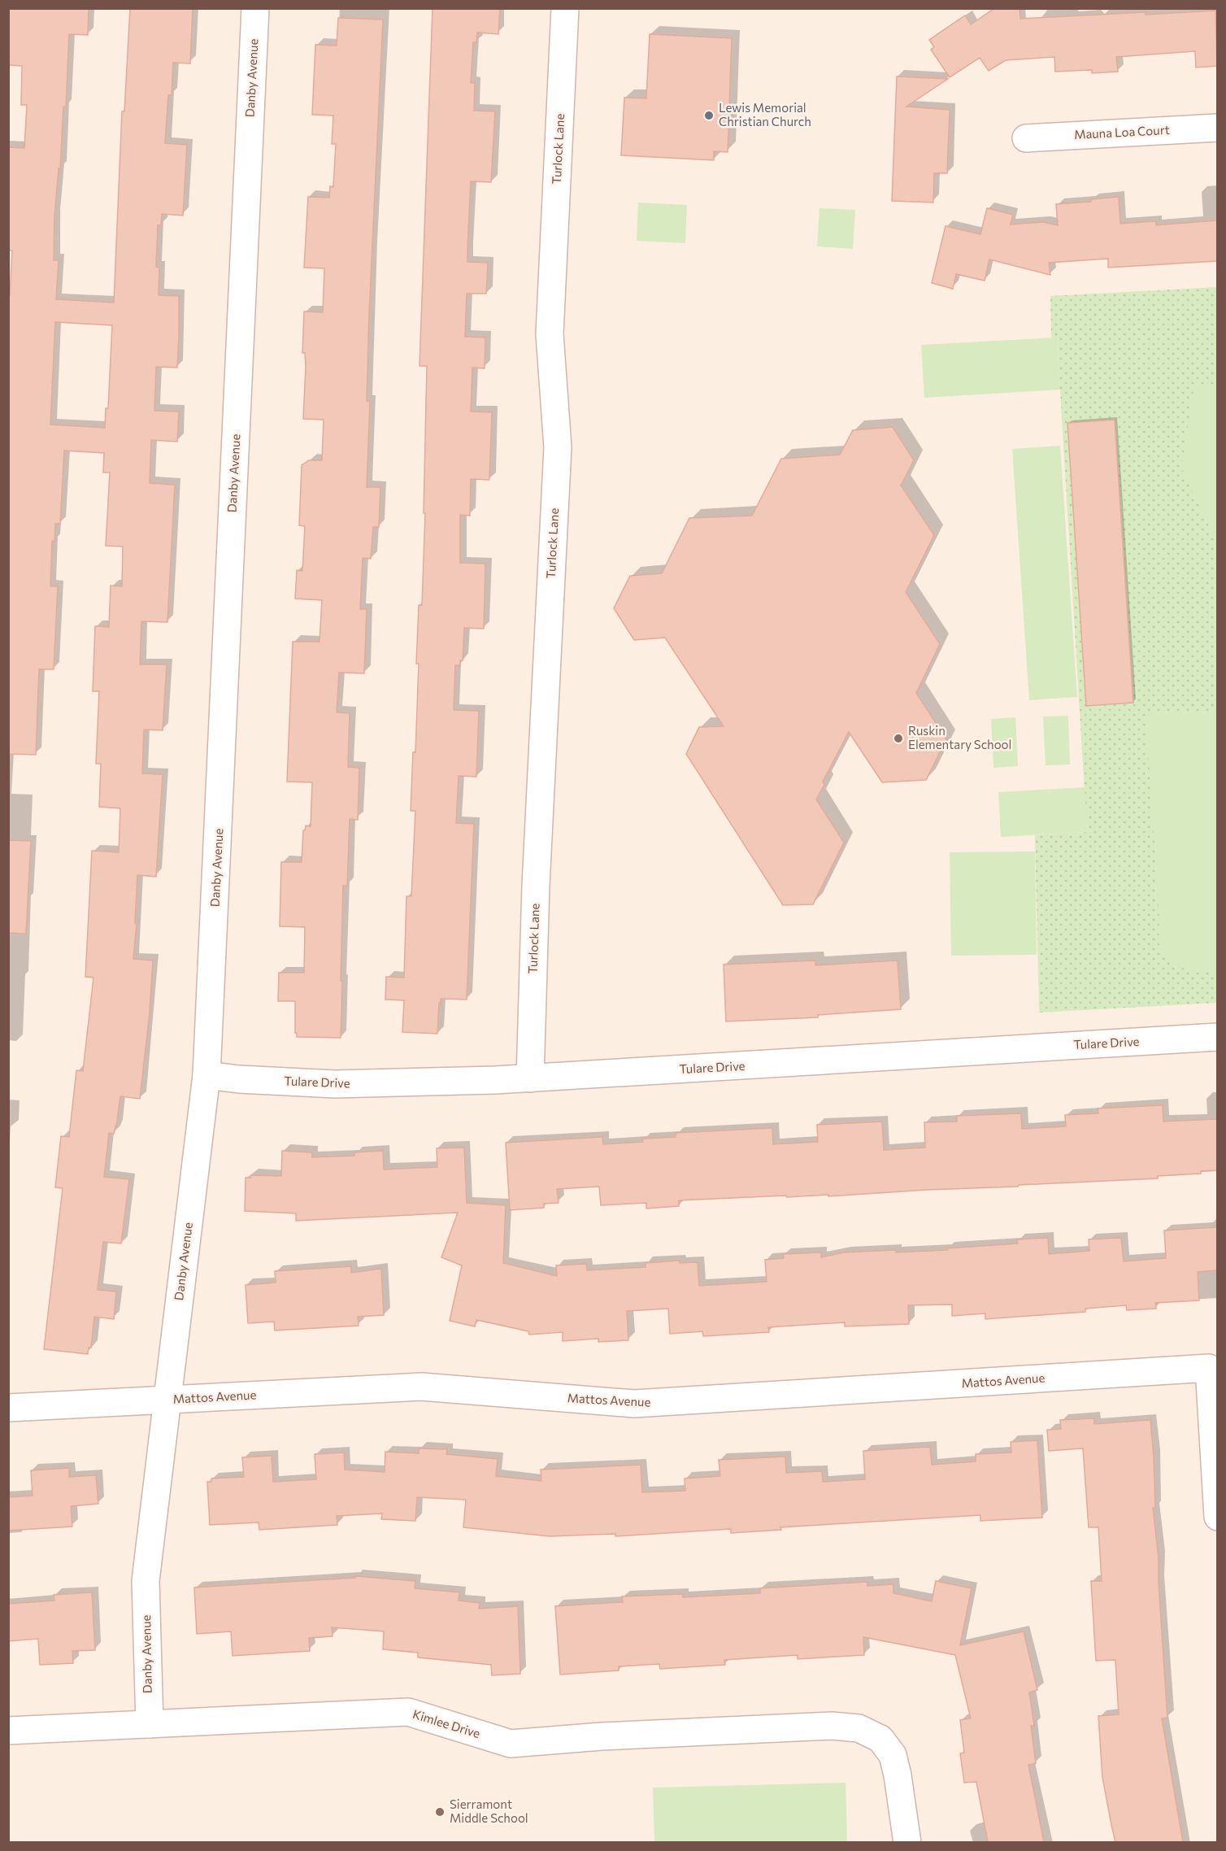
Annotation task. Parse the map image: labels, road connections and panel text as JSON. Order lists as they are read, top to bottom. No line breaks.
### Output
{"streets":{"street":["Danby Avenue","Mauna Loa Court","Turlock Lane","Tulare Drive","Mattos Avenue","Kimlee Drive"]},"crossings":[["Danby Avenue","Tulare Drive"],["Danby Avenue","Mattos Avenue"],["Danby Avenue","Kimlee Drive"],["Turlock Lane","Tulare Drive"]],"places":["Lewis Memorial Christian Church","Ruskin Elementary School","Sierramont Middle School"]}
